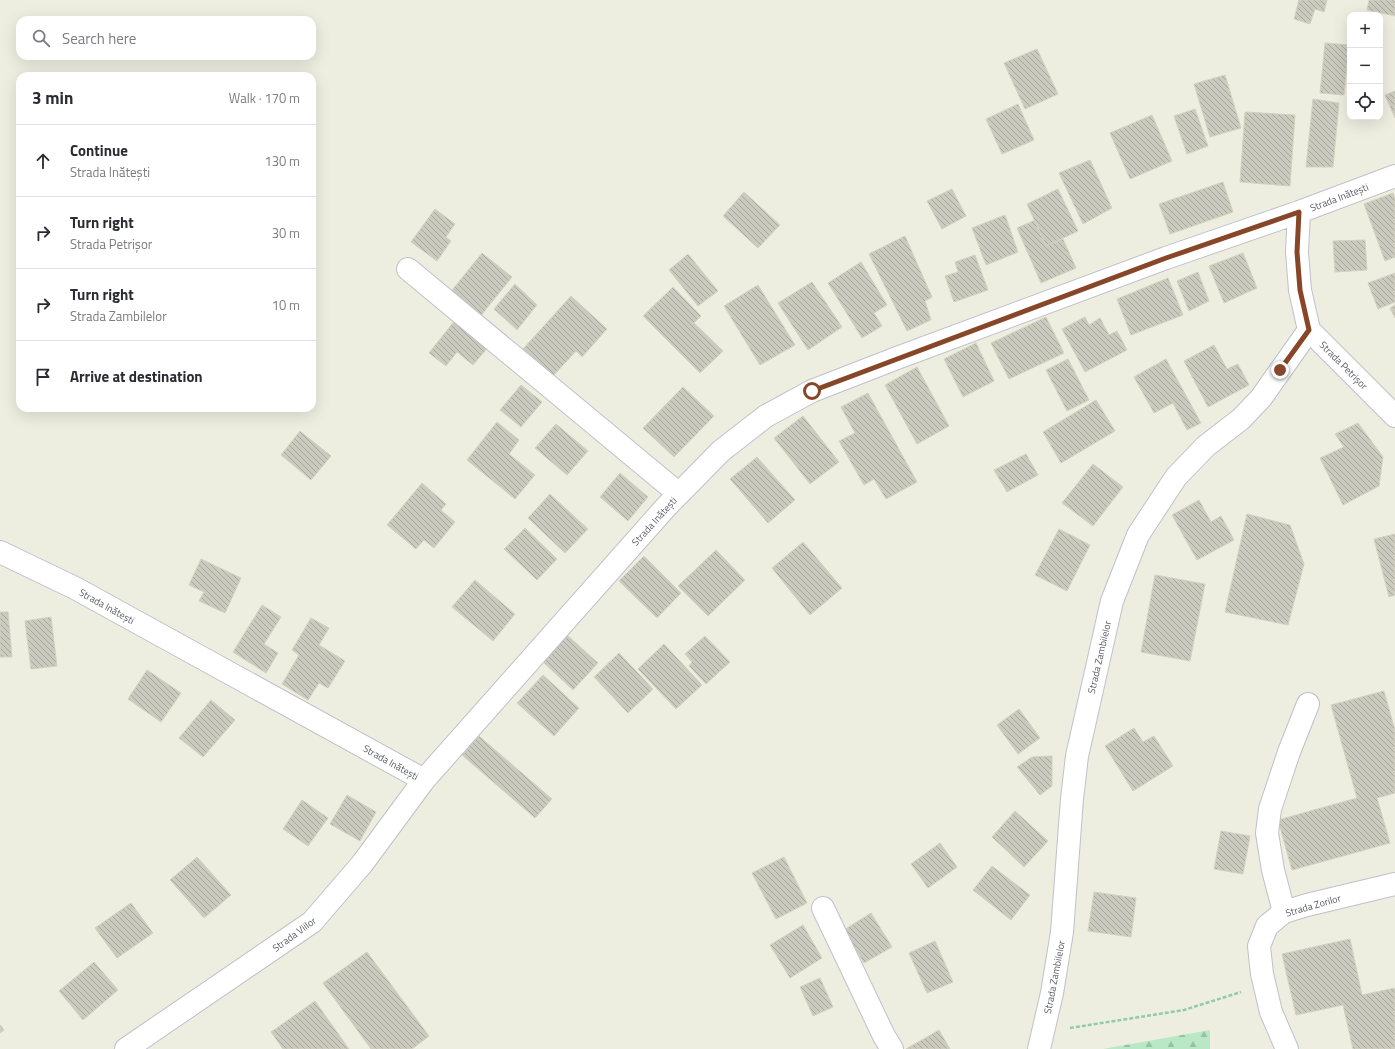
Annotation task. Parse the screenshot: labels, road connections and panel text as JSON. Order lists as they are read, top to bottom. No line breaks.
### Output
{"streets":{"street":["Strada Inătești","Strada Petrișor","Strada Zambilelor","Strada Zorilor","Strada Viilor"]},"crossings":[["Strada Inătești","Strada Viilor"],["Strada Petrișor","Strada Zambilelor"]],"page":{"map_buttons":["+","−"],"search":"Search here","heading":["3 min","Walk · 170 m"],"list":[["Continue","Strada Inătești","130 m"],["Turn right","Strada Petrișor","30 m"],["Turn right","Strada Zambilelor","10 m"],"Arrive at destination"]}}
